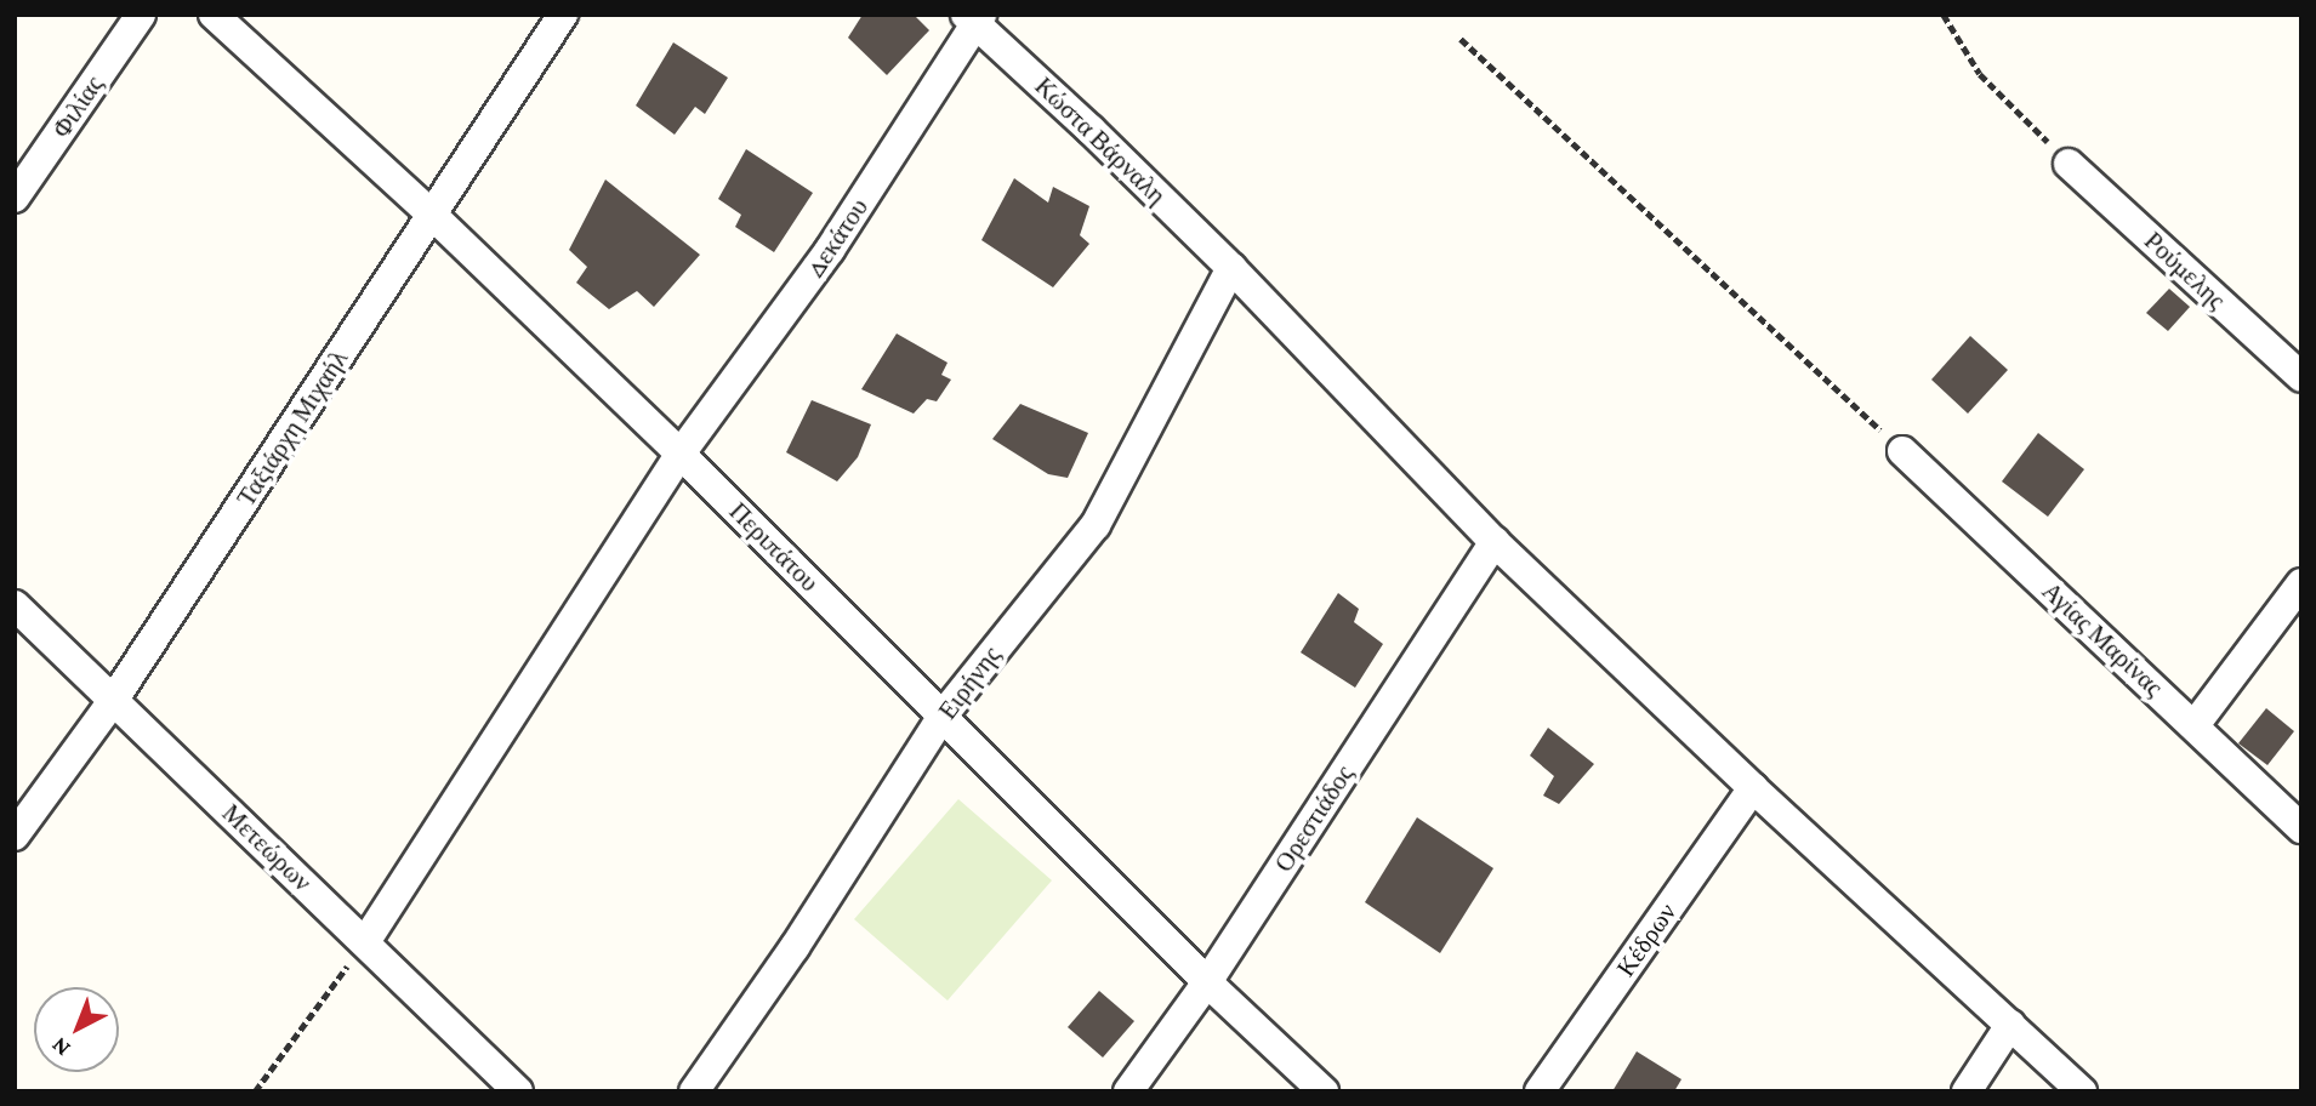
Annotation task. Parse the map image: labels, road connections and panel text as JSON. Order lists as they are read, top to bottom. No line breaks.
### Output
{"streets":{"street":["Φιλίας","Κώστα Βάρναλη","Δεκάτου","Ρούμελης","Ταξιάρχη Μιχαήλ","Περιπάτου","Αγίας Μαρίνας","Ειρήνης","Ορεστιάδος","Μετεώρων","Κέδρων"]},"crossings":[["Κώστα Βάρναλη","Δεκάτου"],["Κώστα Βάρναλη","Ειρήνης"],["Κώστα Βάρναλη","Ορεστιάδος"],["Κώστα Βάρναλη","Κέδρων"],["Δεκάτου","Περιπάτου"],["Δεκάτου","Μετεώρων"],["Ταξιάρχη Μιχαήλ","Περιπάτου"],["Ταξιάρχη Μιχαήλ","Μετεώρων"],["Περιπάτου","Ειρήνης"],["Περιπάτου","Ορεστιάδος"]],"north":"bottom left"}
